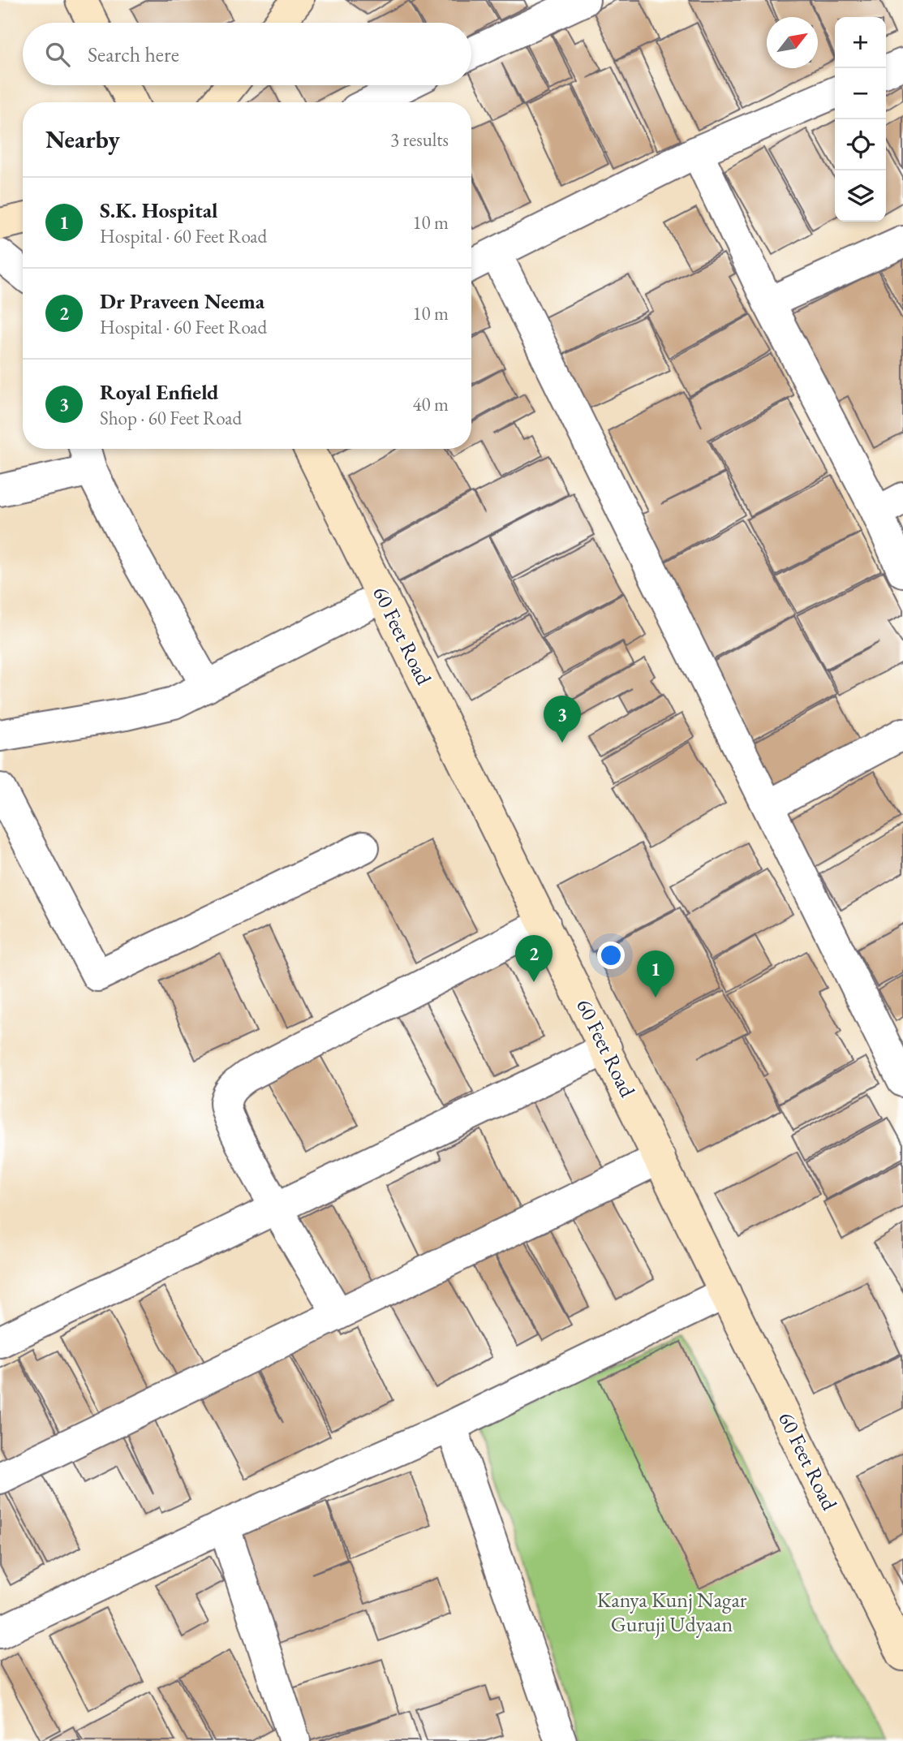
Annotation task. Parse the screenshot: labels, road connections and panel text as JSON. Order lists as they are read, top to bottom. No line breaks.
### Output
{"streets":{"main road":["60 Feet Road"]},"parks":["Kanya Kunj Nagar Guruji Udyaan"],"north":"top right","page":{"map_buttons":["+","−"],"search":"Search here","heading":["Nearby","3 results"],"list":[{"mark":"1","name":"S.K. Hospital","note":"Hospital · 60 Feet Road","value":"10 m"},{"mark":"2","name":"Dr Praveen Neema","note":"Hospital · 60 Feet Road","value":"10 m"},{"mark":"3","name":"Royal Enfield","note":"Shop · 60 Feet Road","value":"40 m"}],"pins":["3","2","1"]}}
